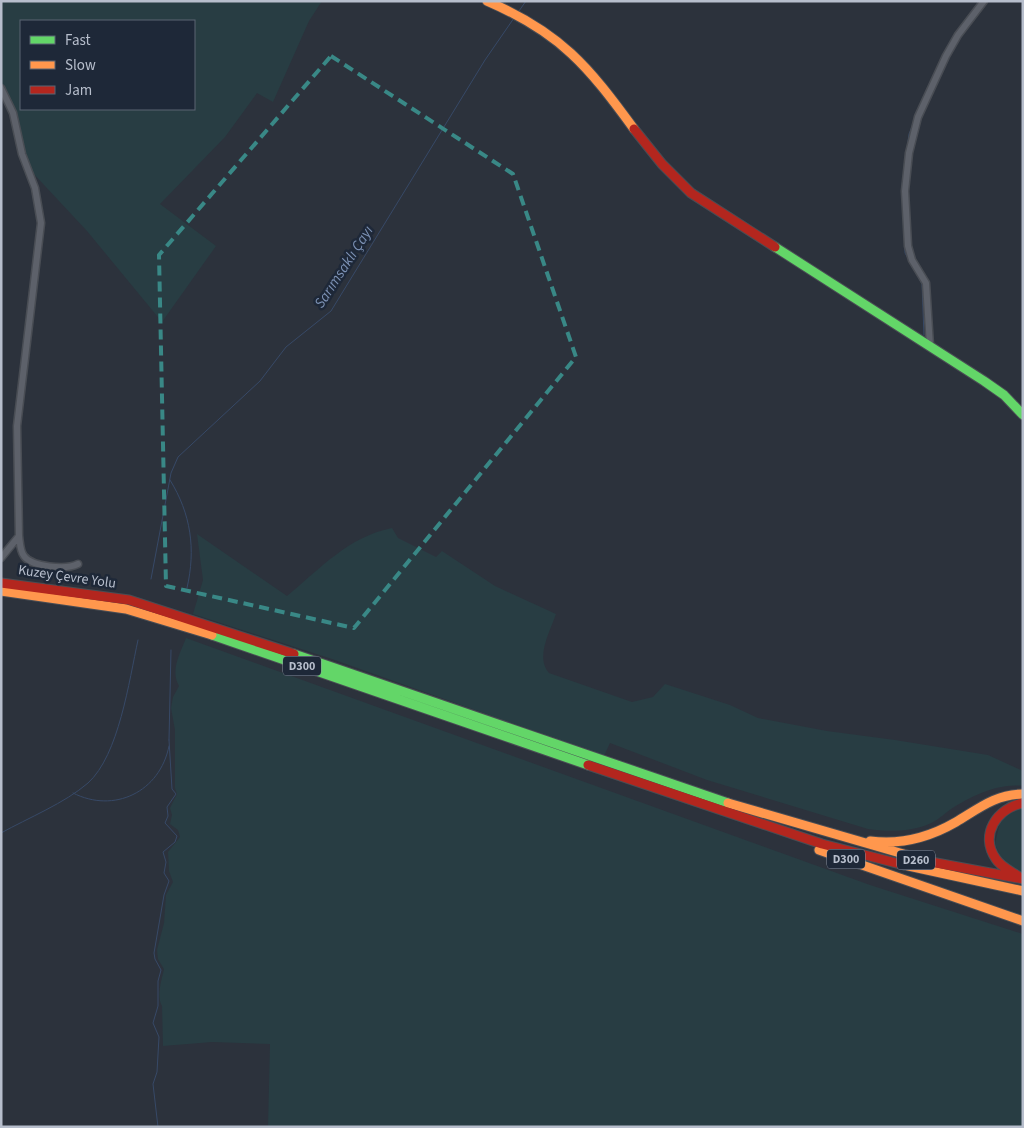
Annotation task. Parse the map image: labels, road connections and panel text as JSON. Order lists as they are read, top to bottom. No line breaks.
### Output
{"streets":{"main road":["Kuzey Çevre Yolu","D300","D260"]},"crossings":[["Kuzey Çevre Yolu","D300"],["D300","D260"]],"water":["Sarımsaklı Çayı"],"legend":["Fast","Slow","Jam"]}
